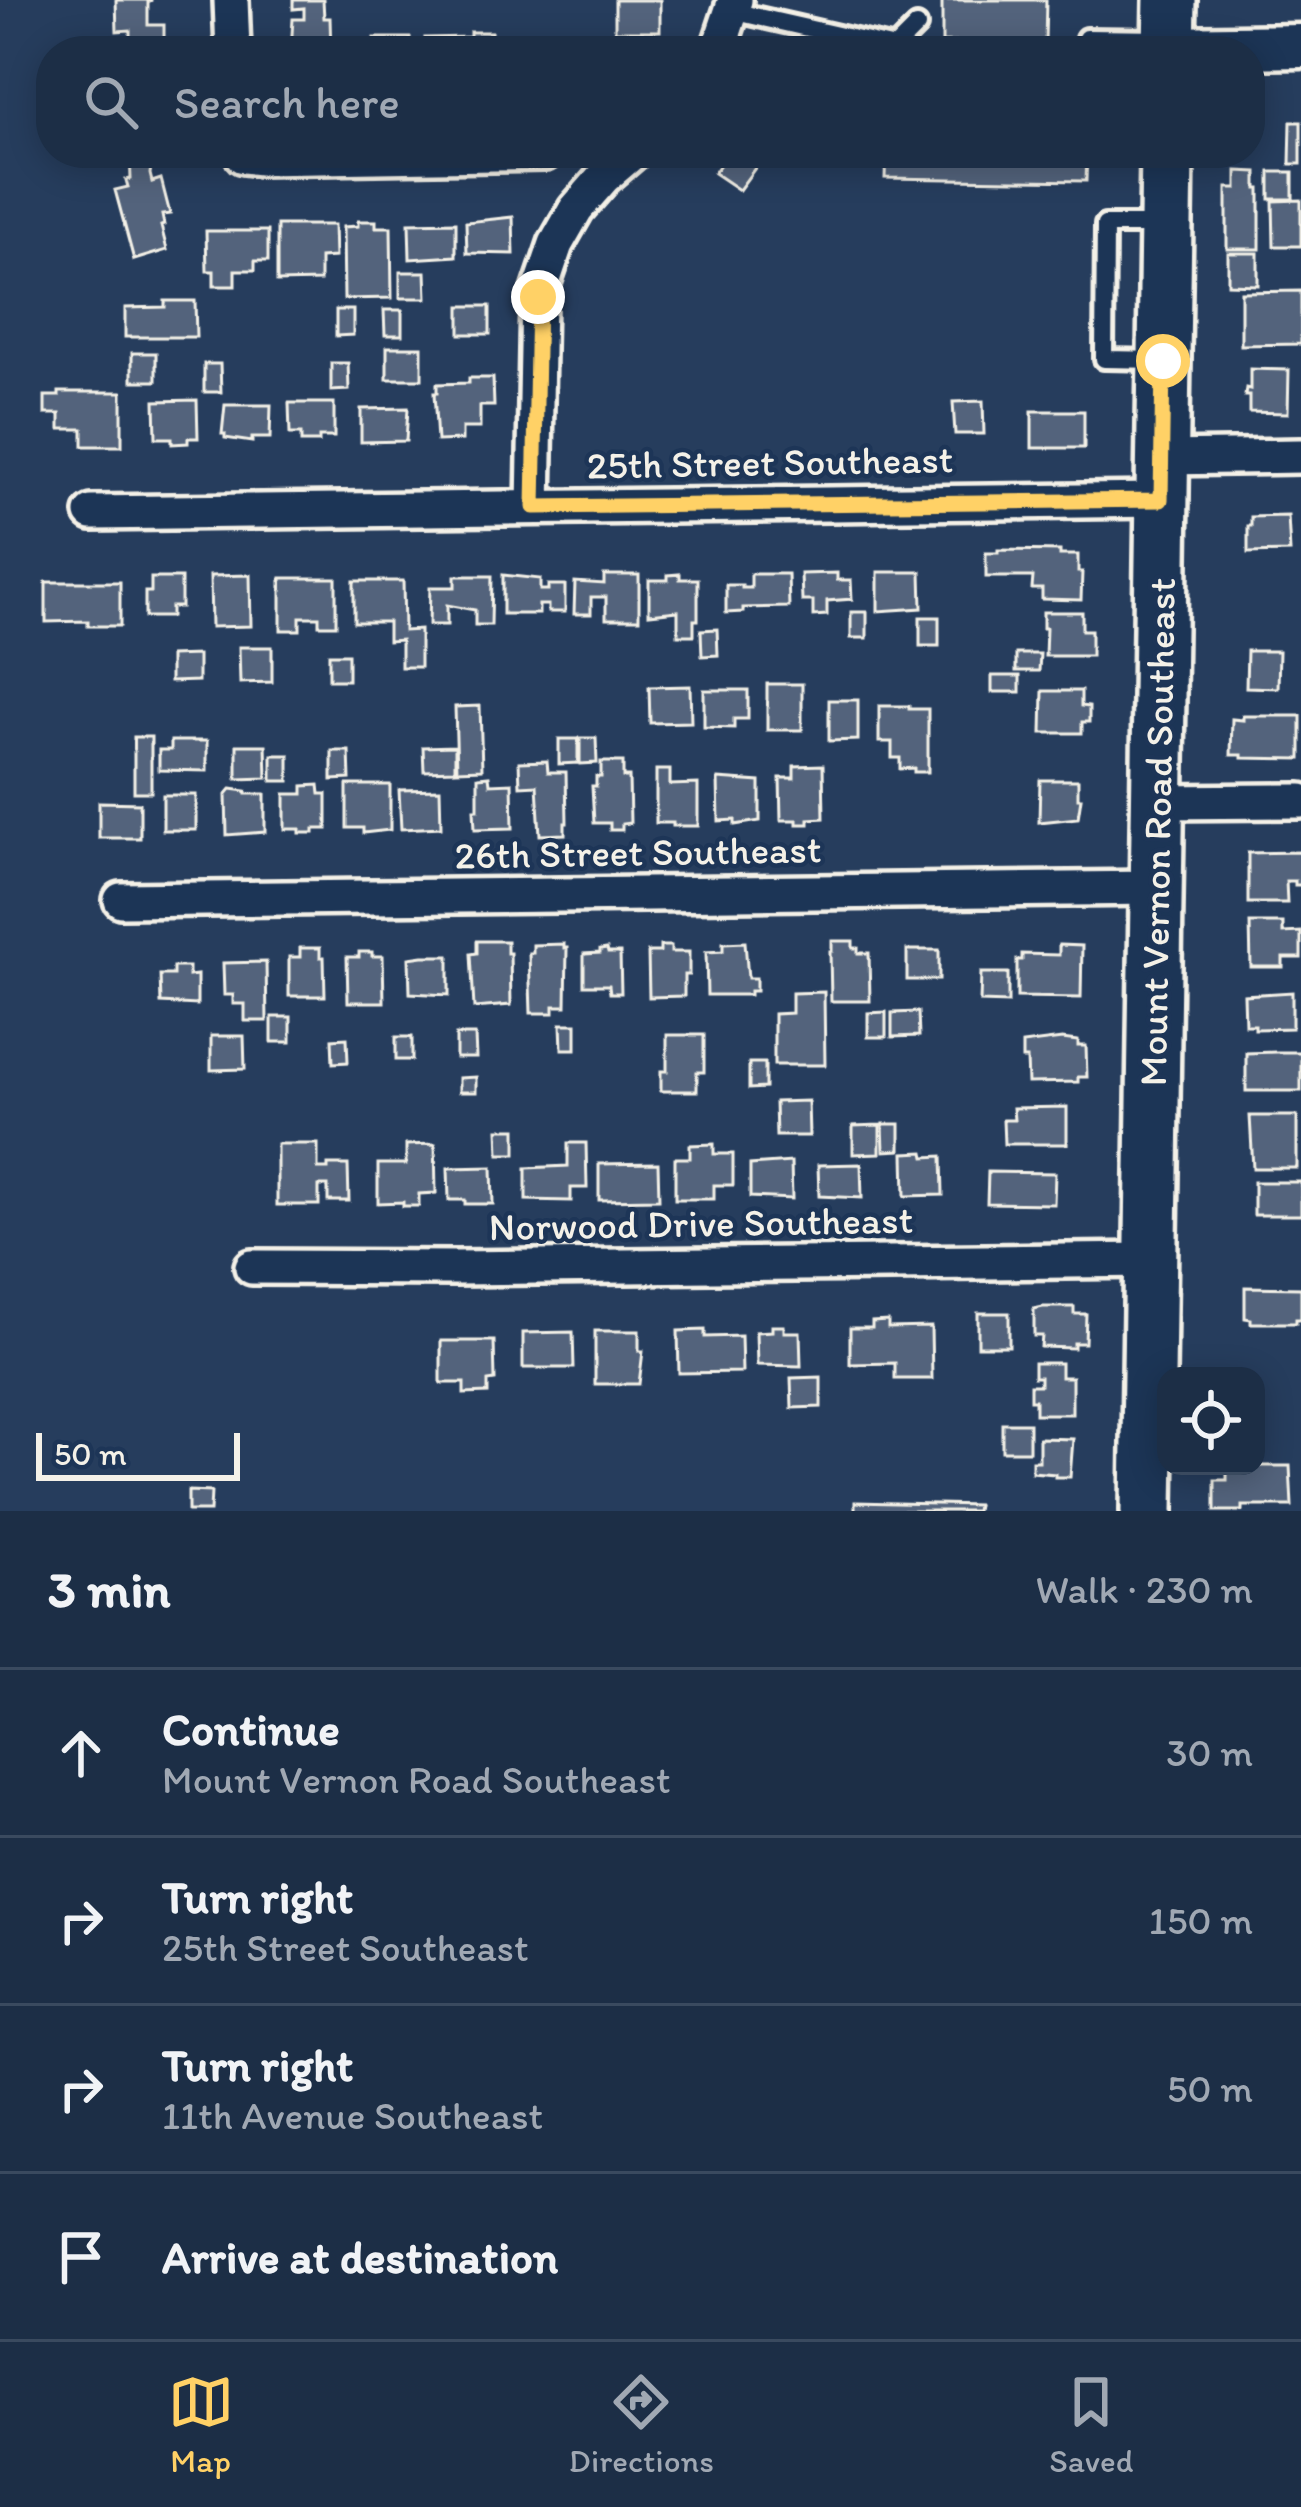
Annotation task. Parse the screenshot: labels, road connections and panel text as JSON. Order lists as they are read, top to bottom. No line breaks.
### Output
{"streets":{"main road":["Mount Vernon Road Southeast"],"street":["25th Street Southeast","26th Street Southeast","Norwood Drive Southeast"]},"crossings":[["25th Street Southeast","Mount Vernon Road Southeast"],["Mount Vernon Road Southeast","26th Street Southeast"],["Mount Vernon Road Southeast","Norwood Drive Southeast"]],"scale_bar":"50 m","page":{"search":"Search here","scale":"50 m","heading":["3 min","Walk · 230 m"],"list":[["Continue","Mount Vernon Road Southeast","30 m"],["Turn right","25th Street Southeast","150 m"],["Turn right","11th Avenue Southeast","50 m"],"Arrive at destination"],"nav":["Map","Directions","Saved"]}}
